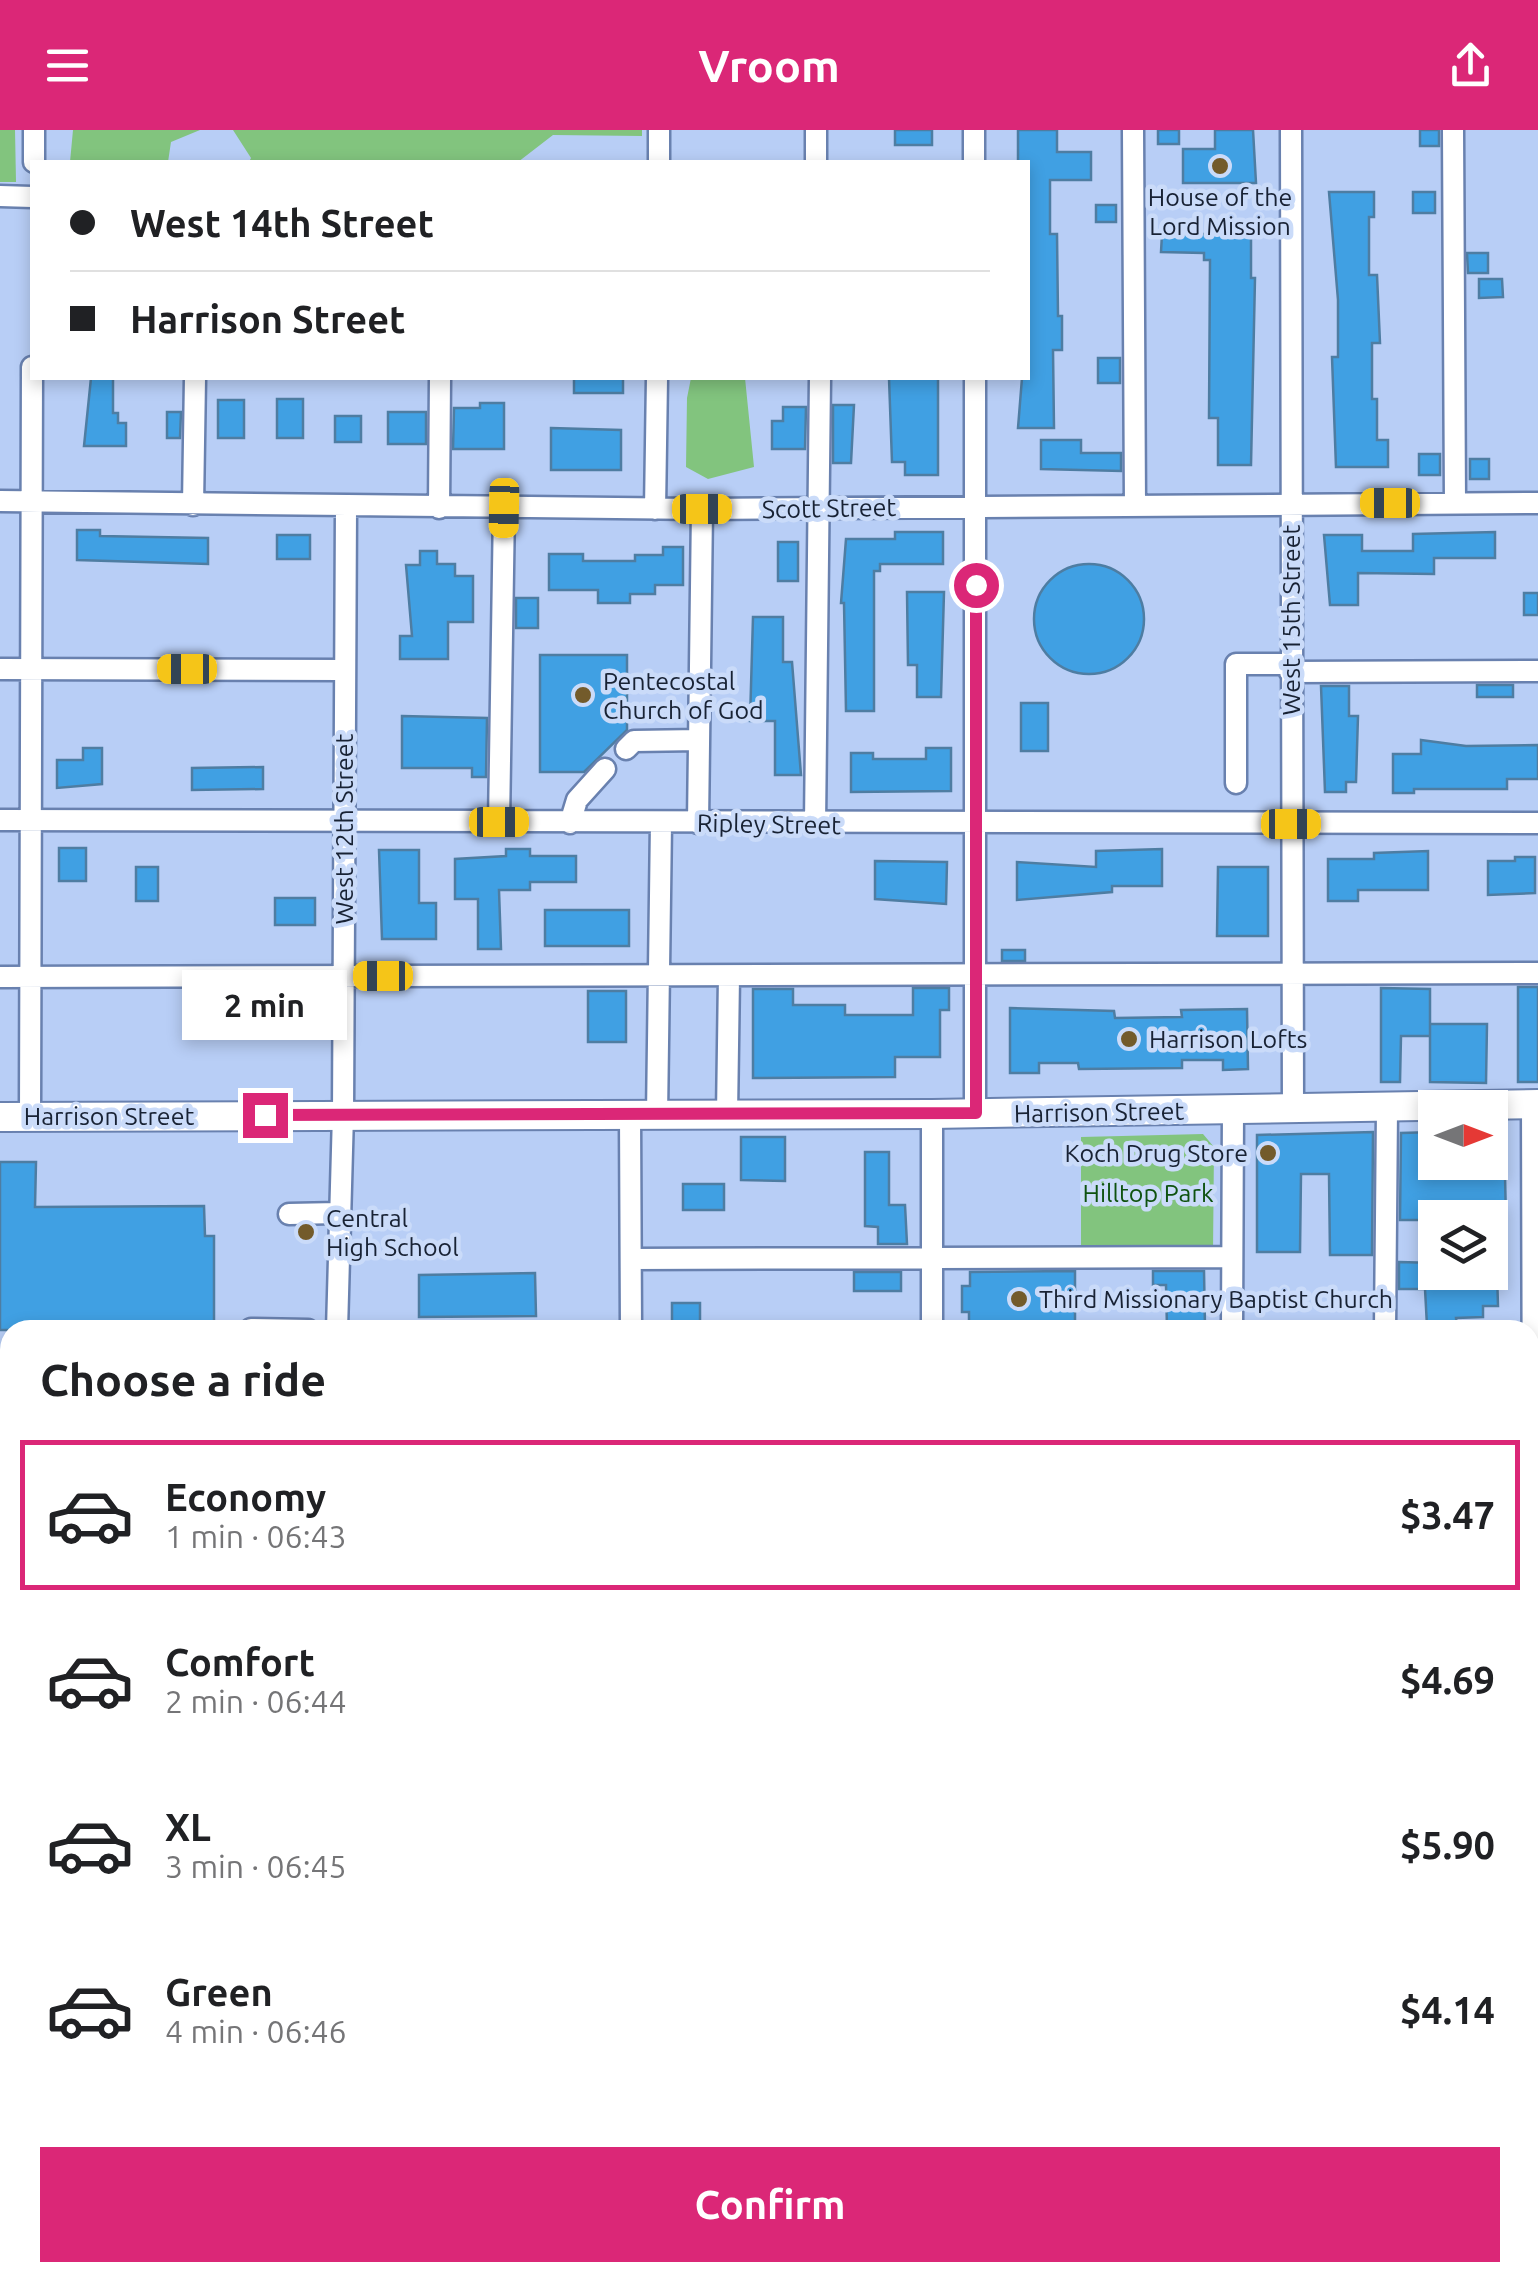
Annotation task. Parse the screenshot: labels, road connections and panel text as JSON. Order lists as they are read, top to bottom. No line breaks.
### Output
{"streets":{"highway":["Harrison Street"],"street":["Scott Street","West 15th Street","Ripley Street","West 12th Street"]},"crossings":[["Scott Street","West 15th Street"],["Scott Street","West 12th Street"],["West 15th Street","Ripley Street"],["West 15th Street","Harrison Street"],["Ripley Street","West 12th Street"],["West 12th Street","Harrison Street"]],"parks":["Hilltop Park"],"places":["House of the Lord Mission","Pentecostal Church of God","Harrison Lofts","Koch Drug Store","Central High School","Third Missionary Baptist Church"],"north":"right","page":{"header":"Vroom","banner":["West 14th Street","Harrison Street"],"bubble":"2 min","heading":"Choose a ride","list":[{"name":"Economy","note":"1 min · 06:43","value":"$3.47"},{"name":"Comfort","note":"2 min · 06:44","value":"$4.69"},{"name":"XL","note":"3 min · 06:45","value":"$5.90"},{"name":"Green","note":"4 min · 06:46","value":"$4.14"}],"buttons":"Confirm"}}
